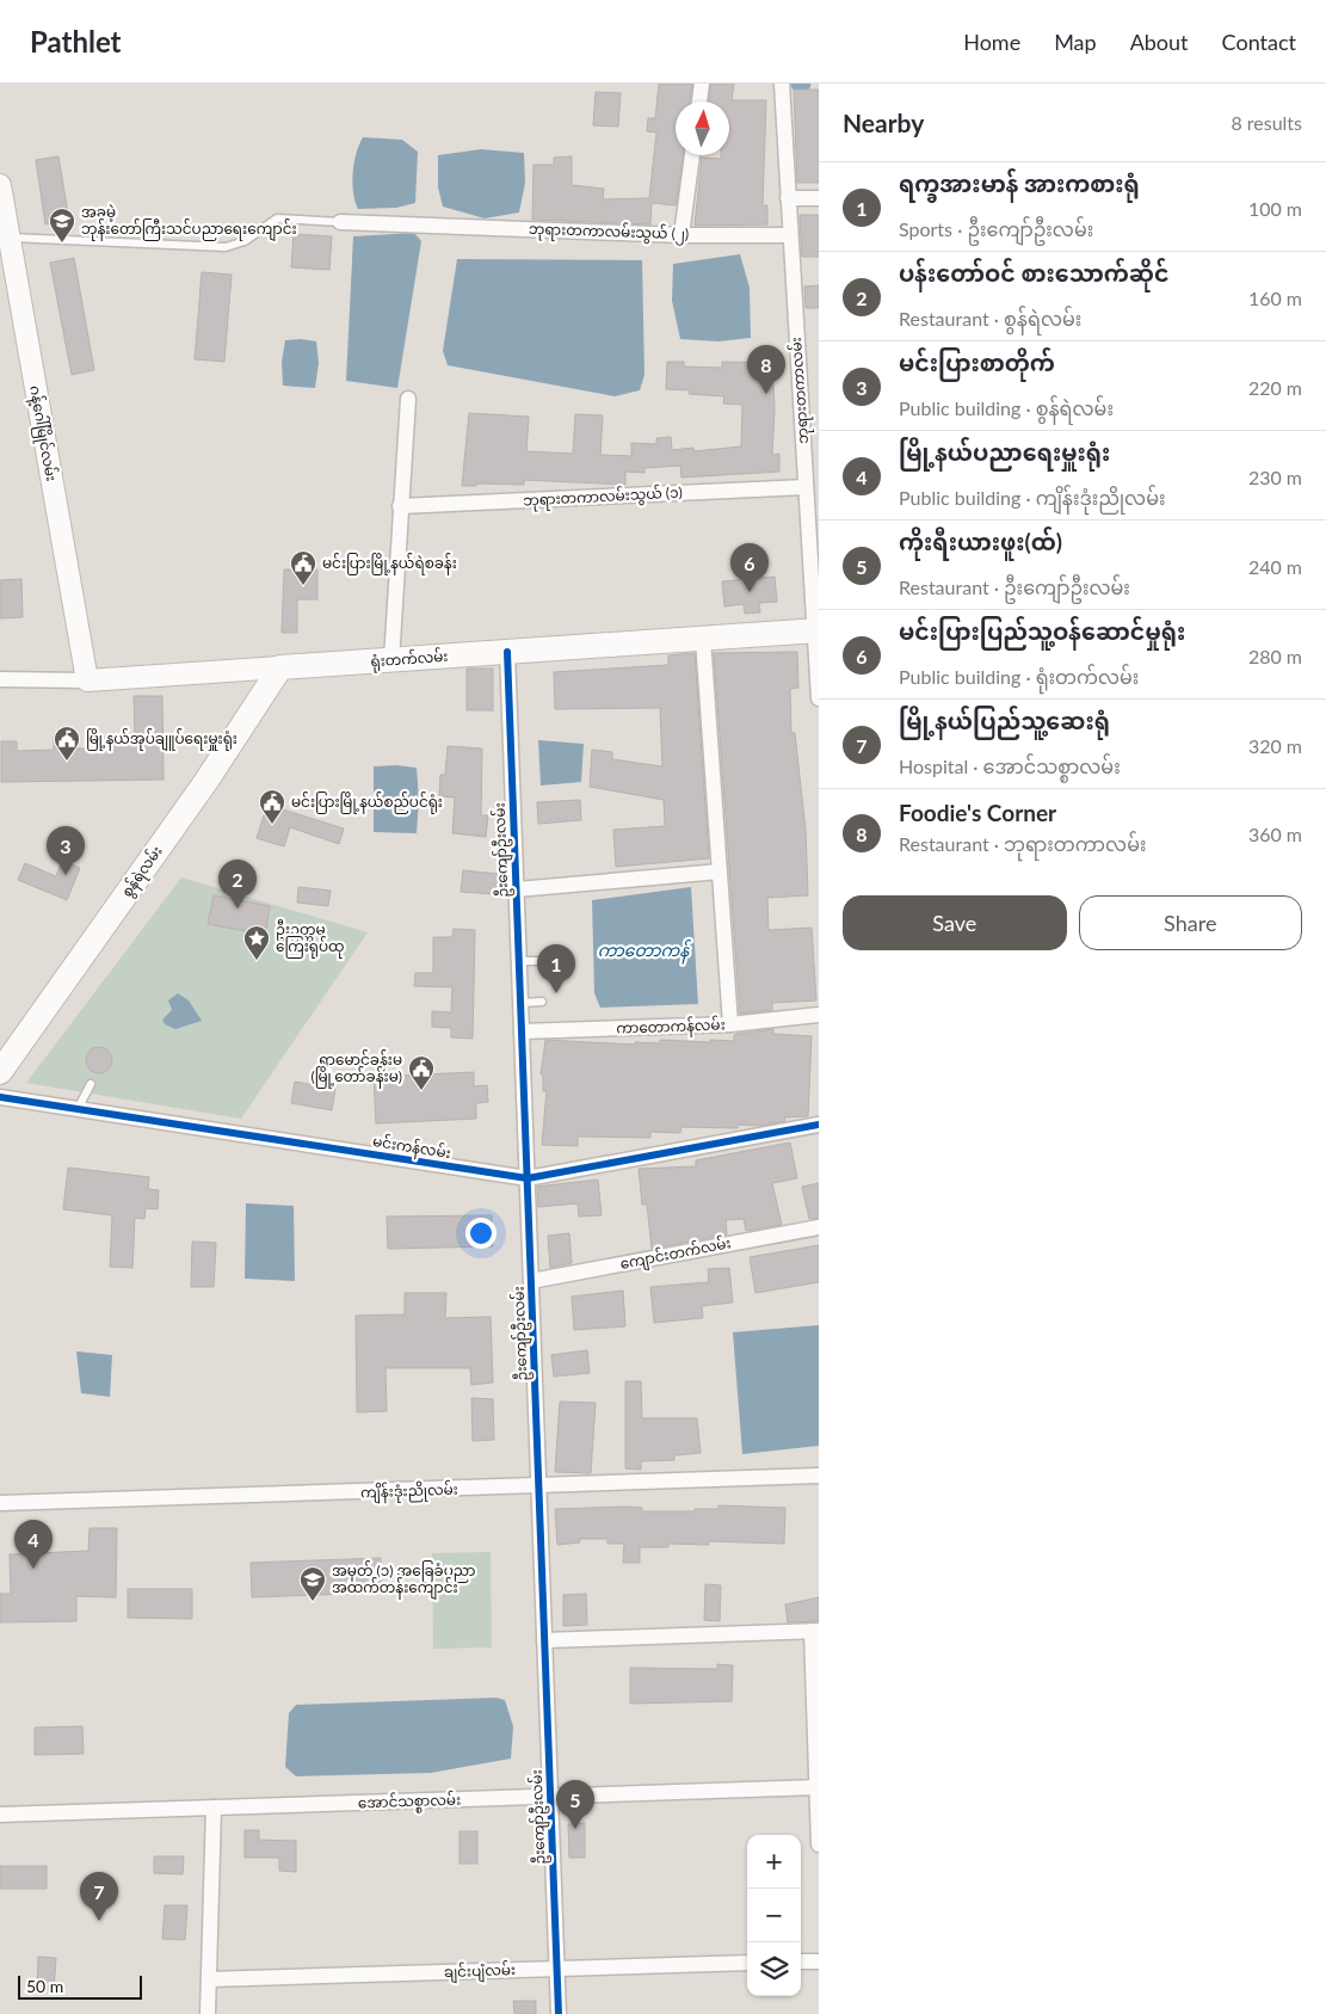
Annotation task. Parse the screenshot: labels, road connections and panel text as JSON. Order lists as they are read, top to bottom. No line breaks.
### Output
{"streets":{"main road":["ရုံးတက်လမ်း","စွန်ရဲလမ်း"],"street":["ဘုရားတကာလမ်းသွယ် (၂)","ဘုရားတကာလမ်း","ဂန့်ဂေါ်မြိုင်လမ်း","ဘုရားတကာလမ်းသွယ် (၁)","ဦးကျော်ဦးလမ်း","ကာတောကန်လမ်း","မင်းကန်လမ်း","ကျောင်းတက်လမ်း","ကျိန်းဒုံးညိုလမ်း","အောင်သစ္စာလမ်း","ချင်းပျံလမ်း"]},"crossings":[["ဘုရားတကာလမ်းသွယ် (၂)","ဘုရားတကာလမ်း"],["ဘုရားတကာလမ်း","ဘုရားတကာလမ်းသွယ် (၁)"],["ဘုရားတကာလမ်း","ရုံးတက်လမ်း"],["ဂန့်ဂေါ်မြိုင်လမ်း","ရုံးတက်လမ်း"],["ရုံးတက်လမ်း","ဦးကျော်ဦးလမ်း"],["ရုံးတက်လမ်း","စွန်ရဲလမ်း"],["ဦးကျော်ဦးလမ်း","ကာတောကန်လမ်း"],["ဦးကျော်ဦးလမ်း","မင်းကန်လမ်း"],["ဦးကျော်ဦးလမ်း","ကျောင်းတက်လမ်း"],["ဦးကျော်ဦးလမ်း","ကျိန်းဒုံးညိုလမ်း"],["ဦးကျော်ဦးလမ်း","အောင်သစ္စာလမ်း"],["ဦးကျော်ဦးလမ်း","ချင်းပျံလမ်း"]],"water":["ကာတောကန်"],"places":{"school or university":["အခမဲ့ ဘုန်းတော်ကြီးသင်ပညာရေးကျောင်း","အမှတ် (၁) အခြေခံပညာ အထက်တန်းကျောင်း"],"public building":["မင်းပြားမြို့နယ်ရဲစခန်း","မြို့နယ်အုပ်ချူပ်ရေးမှူးရုံး","မင်းပြားမြို့နယ်စည်ပင်ရုံး","ရာမောင်ခန်းမ (မြို့တော်ခန်းမ)"],"place":["ဦးဥတ္တမ ကြေးရုပ်ထု"]},"scale_bar":"50 m","north":"top","page":{"header":"Pathlet","nav":["Home","Map","About","Contact"],"heading":["Nearby","8 results"],"list":[{"mark":"1","name":"ရက္ခအားမာန် အားကစားရုံ","note":"Sports · ဦးကျော်ဦးလမ်း","value":"100 m"},{"mark":"2","name":"ပန်းတော်ဝင် စားသောက်ဆိုင်","note":"Restaurant · စွန်ရဲလမ်း","value":"160 m"},{"mark":"3","name":"မင်းပြားစာတိုက်","note":"Public building · စွန်ရဲလမ်း","value":"220 m"},{"mark":"4","name":"မြို့နယ်ပညာရေးမှူးရုံး","note":"Public building · ကျိန်းဒုံးညိုလမ်း","value":"230 m"},{"mark":"5","name":"ကိုးရီးယားဖူး(ထ်)","note":"Restaurant · ဦးကျော်ဦးလမ်း","value":"240 m"},{"mark":"6","name":"မင်းပြားပြည်သူ့ဝန်ဆောင်မှုရုံး","note":"Public building · ရုံးတက်လမ်း","value":"280 m"},{"mark":"7","name":"မြို့နယ်ပြည်သူ့ဆေးရုံ","note":"Hospital · အောင်သစ္စာလမ်း","value":"320 m"},{"mark":"8","name":"Foodie's Corner","note":"Restaurant · ဘုရားတကာလမ်း","value":"360 m"}],"pins":["8","6","3","2","1","4","5","7"],"buttons":["Save","Share"],"map_buttons":["+","−"],"scale":"50 m"}}
